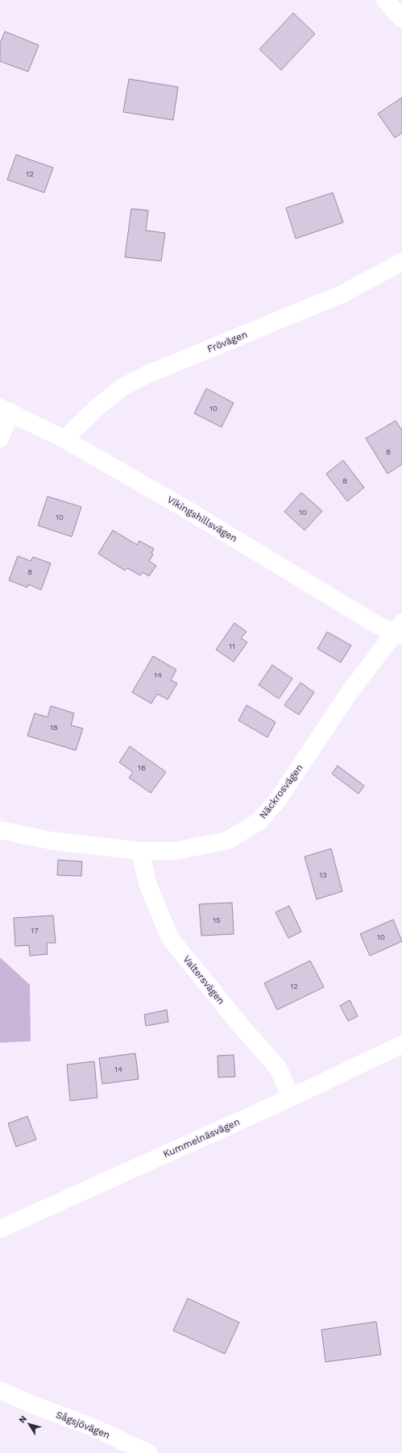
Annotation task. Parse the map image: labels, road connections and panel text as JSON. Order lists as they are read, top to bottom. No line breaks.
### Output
{"streets":{"street":["Frövägen","Vikingshillsvägen","Näckrosvägen","Valtersvägen","Kummelnäsvägen","Sågsjövägen"]},"crossings":[["Frövägen","Vikingshillsvägen"],["Vikingshillsvägen","Näckrosvägen"],["Näckrosvägen","Valtersvägen"],["Valtersvägen","Kummelnäsvägen"]],"house_numbers":["12","10","8","8","10","10","8","11","14","18","16","13","15","17","10","12","14"],"north":"top left"}
